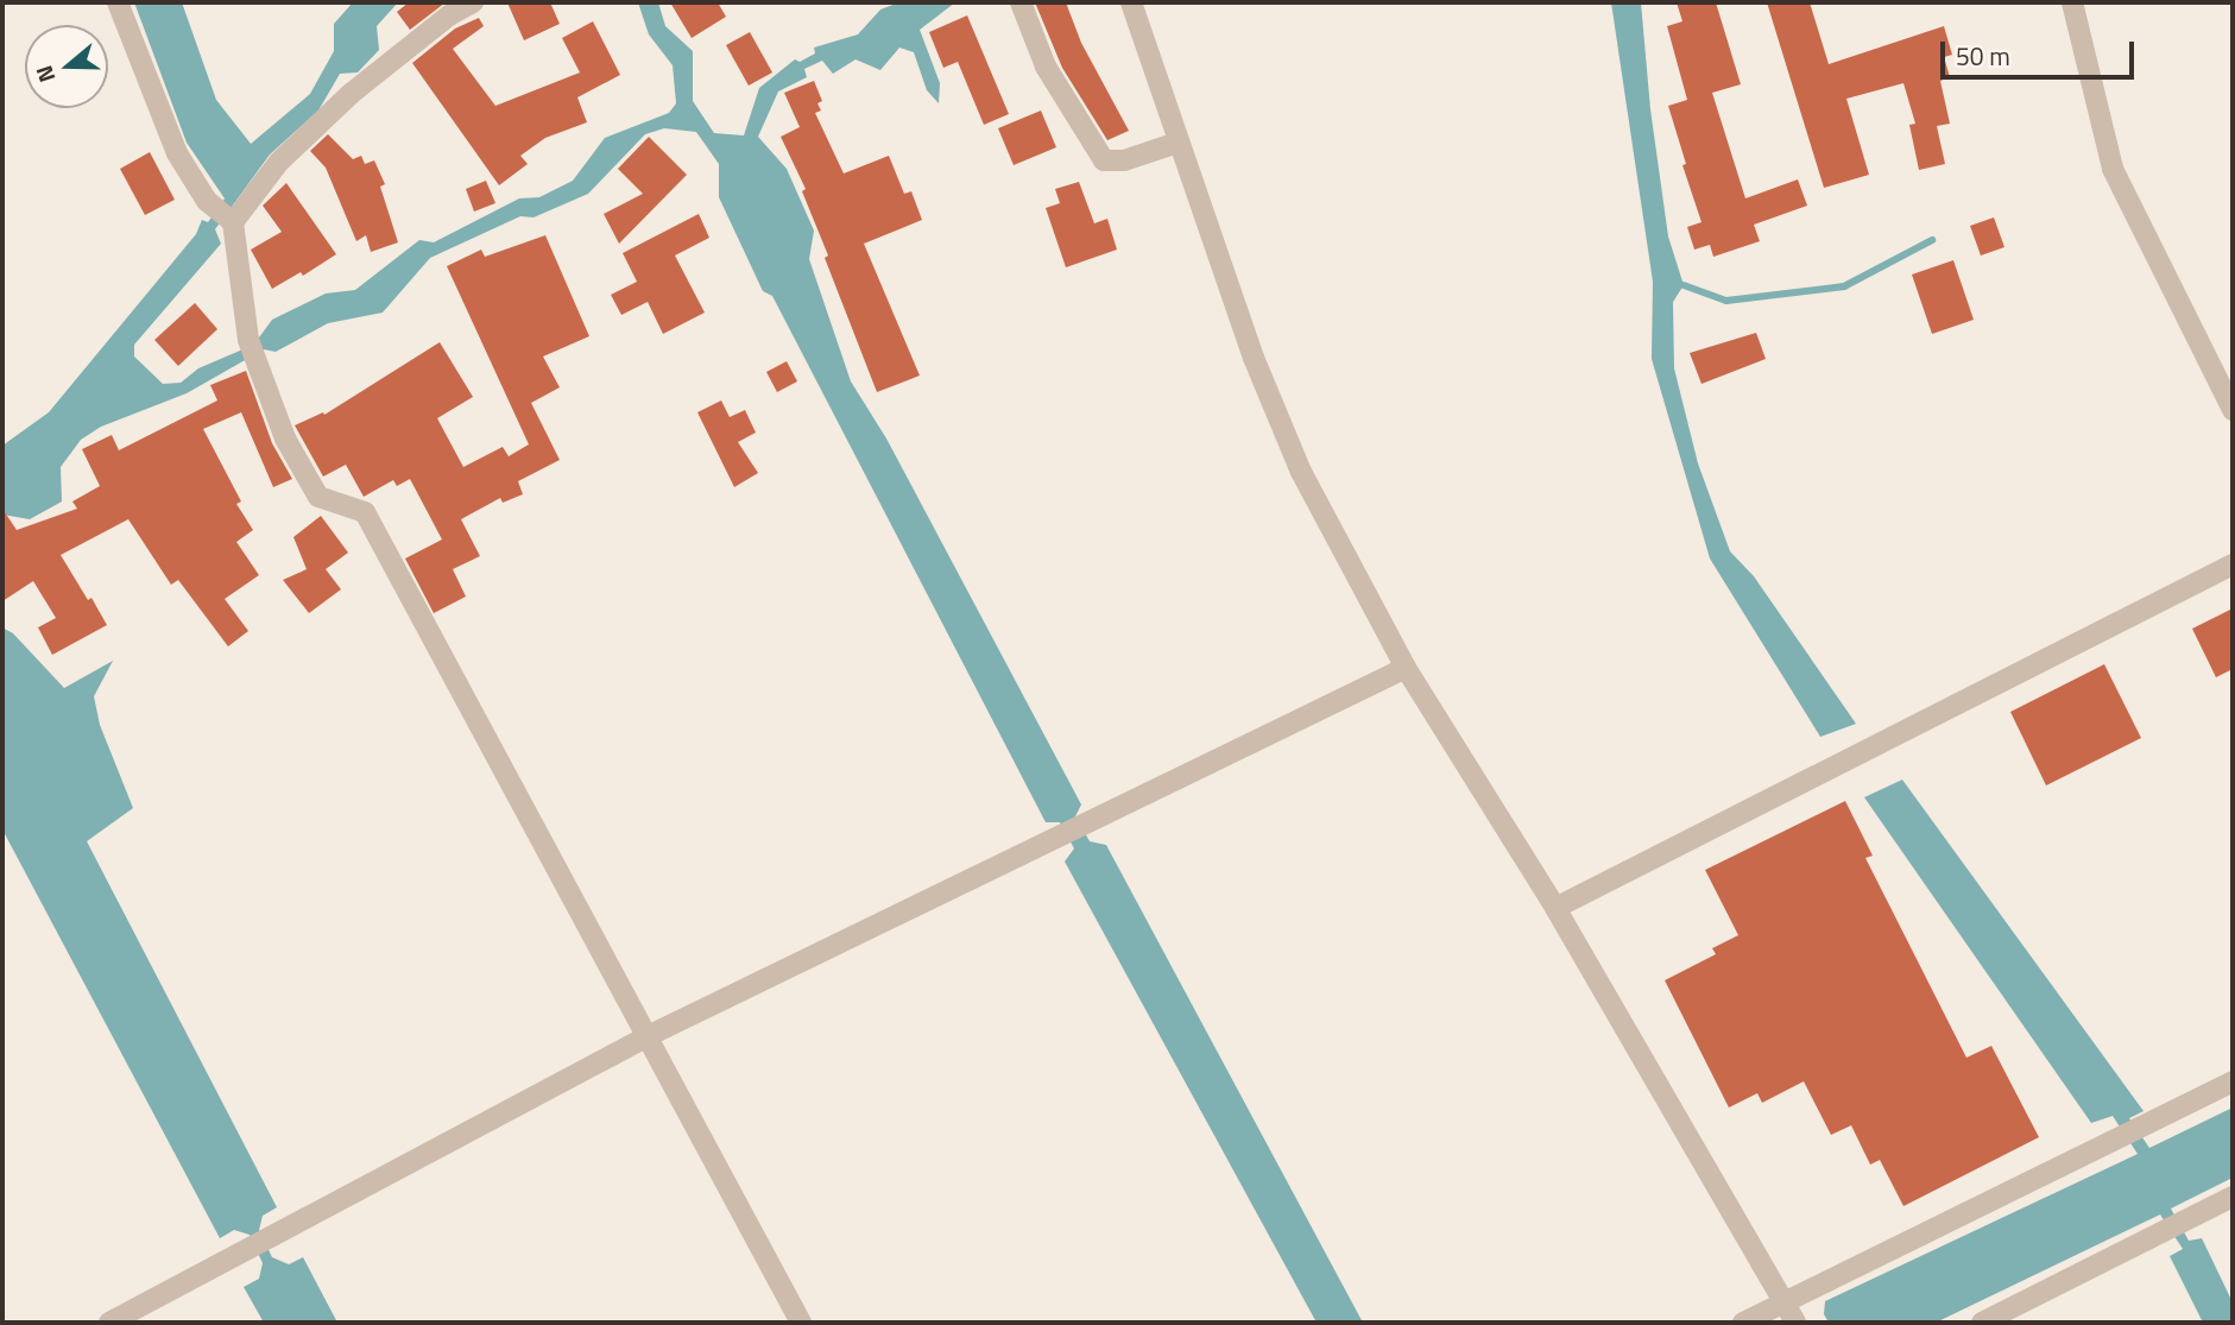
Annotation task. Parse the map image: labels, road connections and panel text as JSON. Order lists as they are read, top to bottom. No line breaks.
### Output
{"scale_bar":"50 m","north":"left"}
